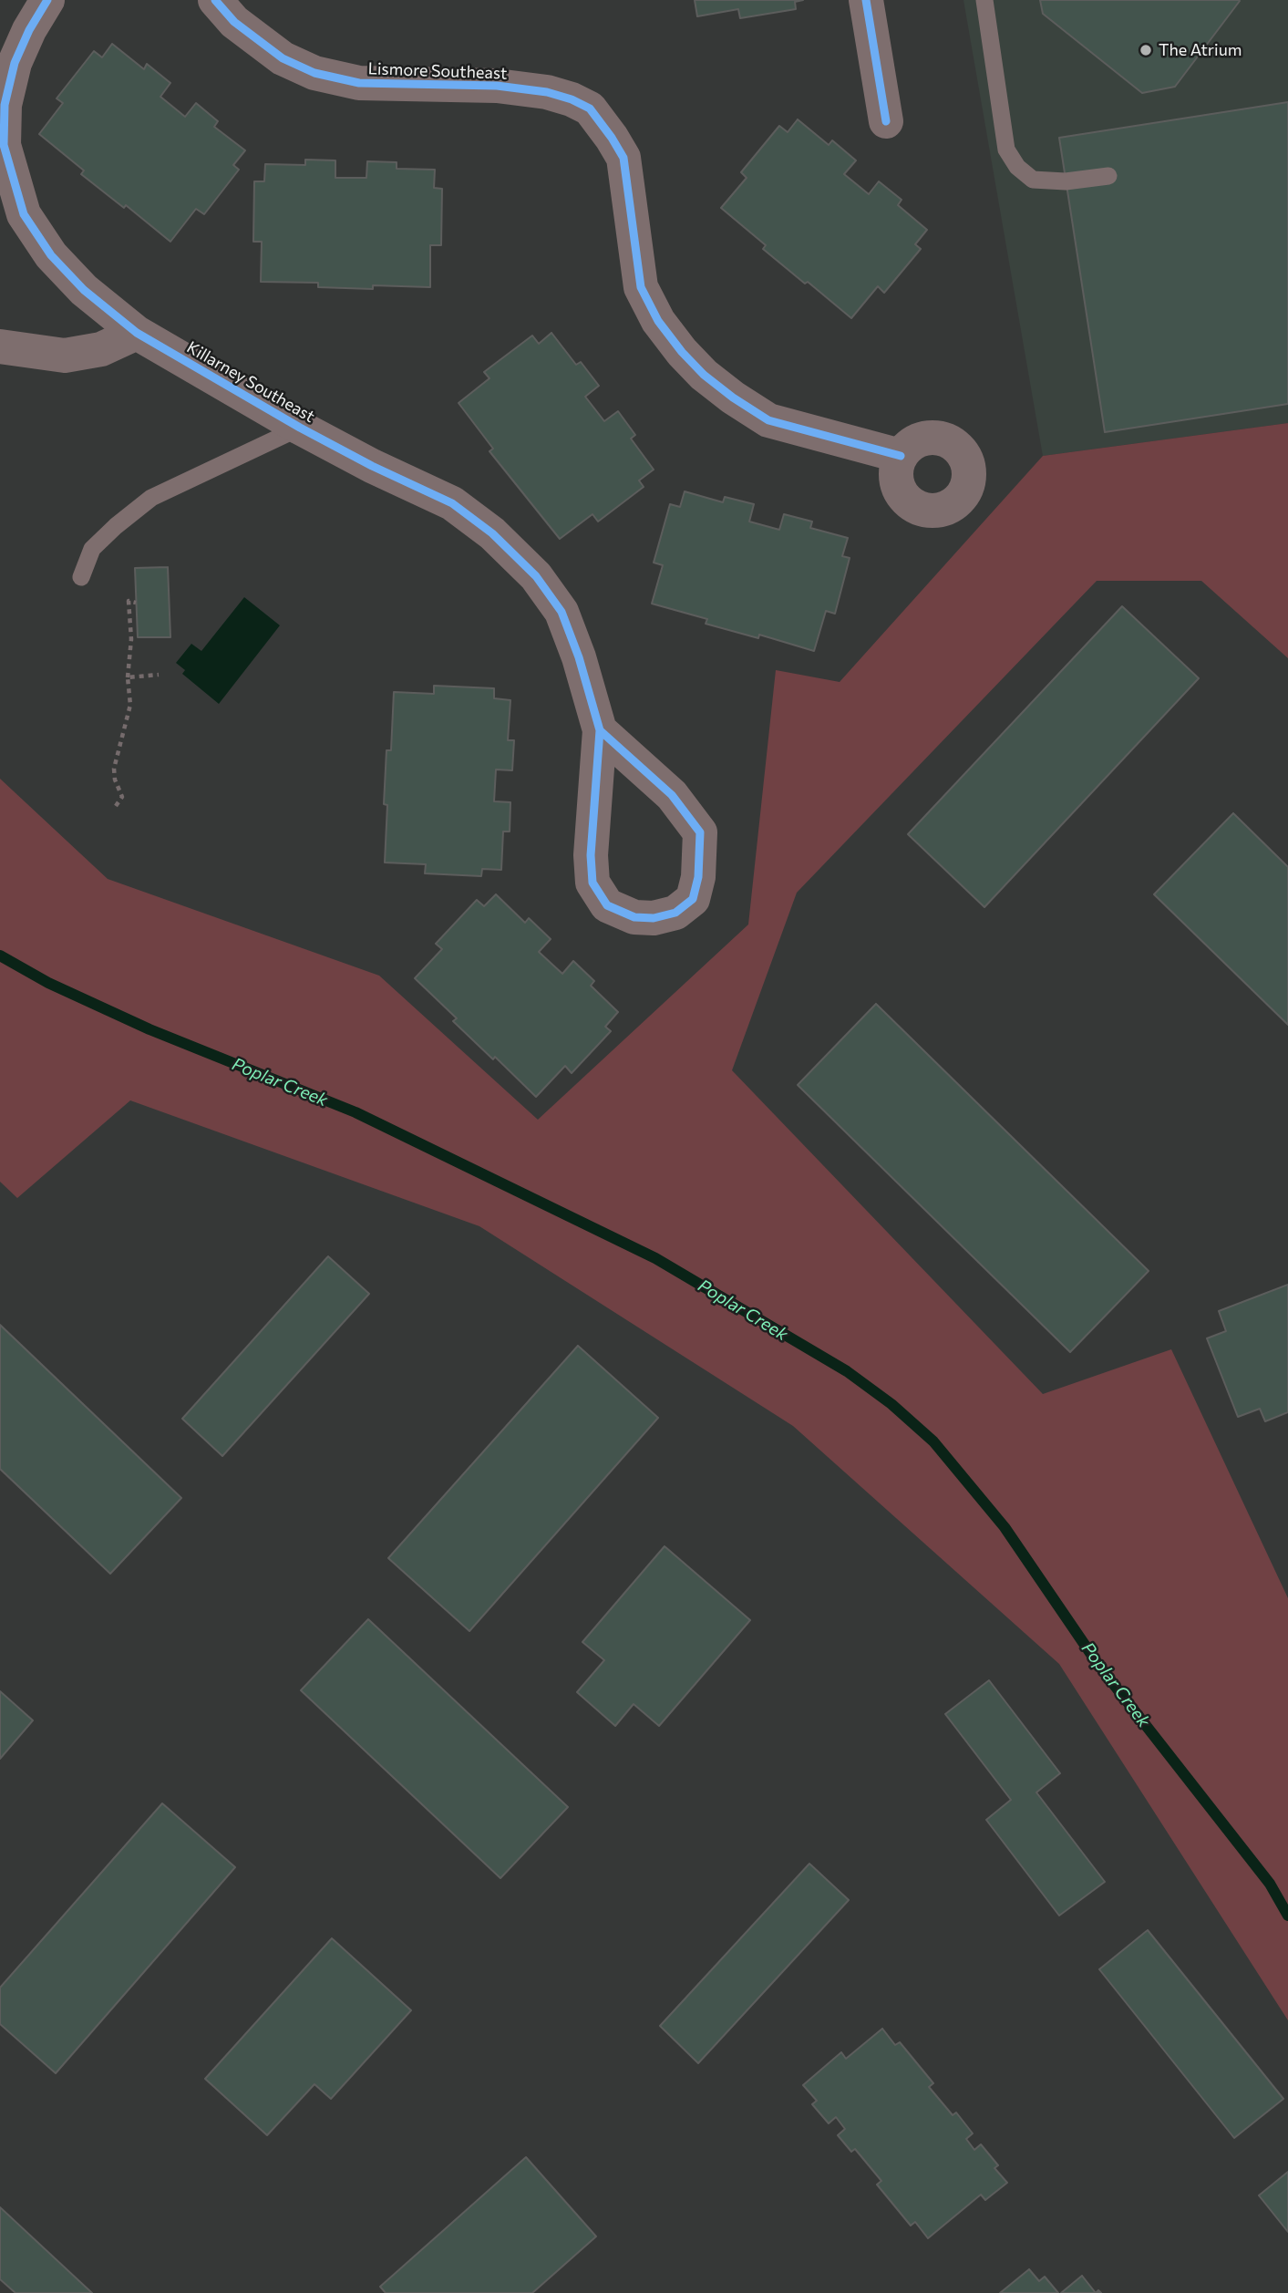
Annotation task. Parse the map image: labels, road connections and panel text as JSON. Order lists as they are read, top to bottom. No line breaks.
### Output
{"streets":{"street":["Lismore Southeast","Killarney Southeast"]},"water":["Poplar Creek"],"places":["The Atrium"]}
